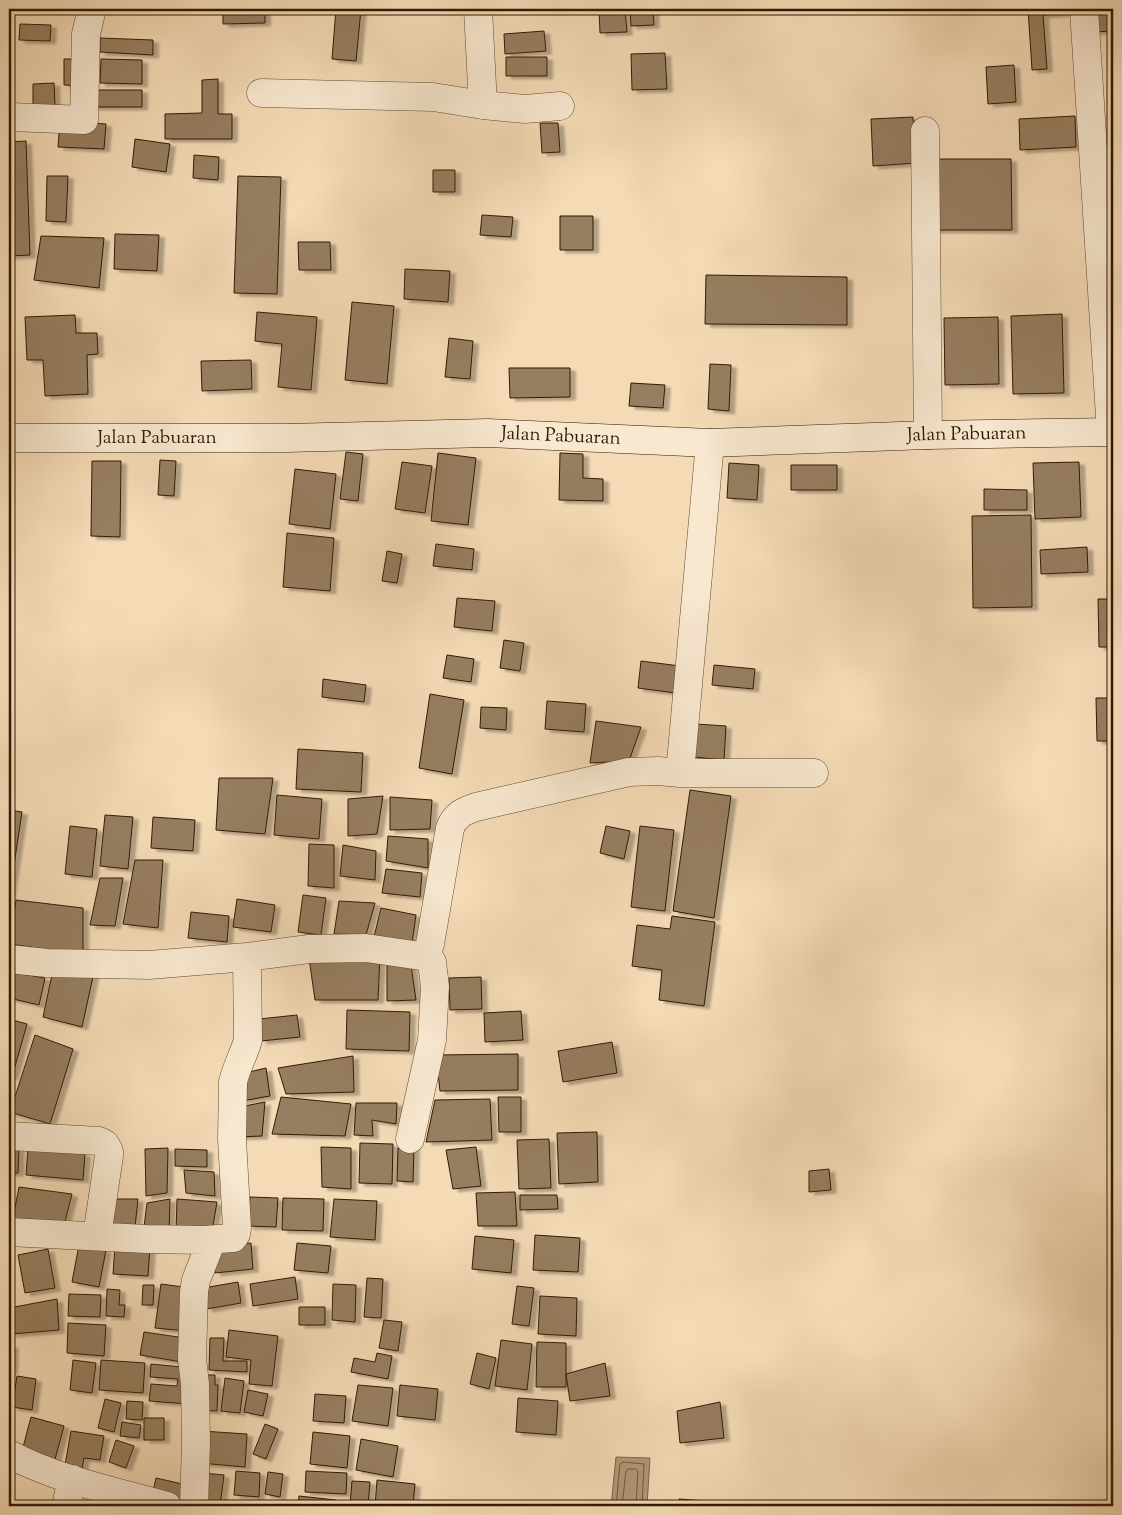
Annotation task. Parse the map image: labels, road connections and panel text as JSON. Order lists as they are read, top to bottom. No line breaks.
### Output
{"streets":{"street":["Jalan Pabuaran"]}}
